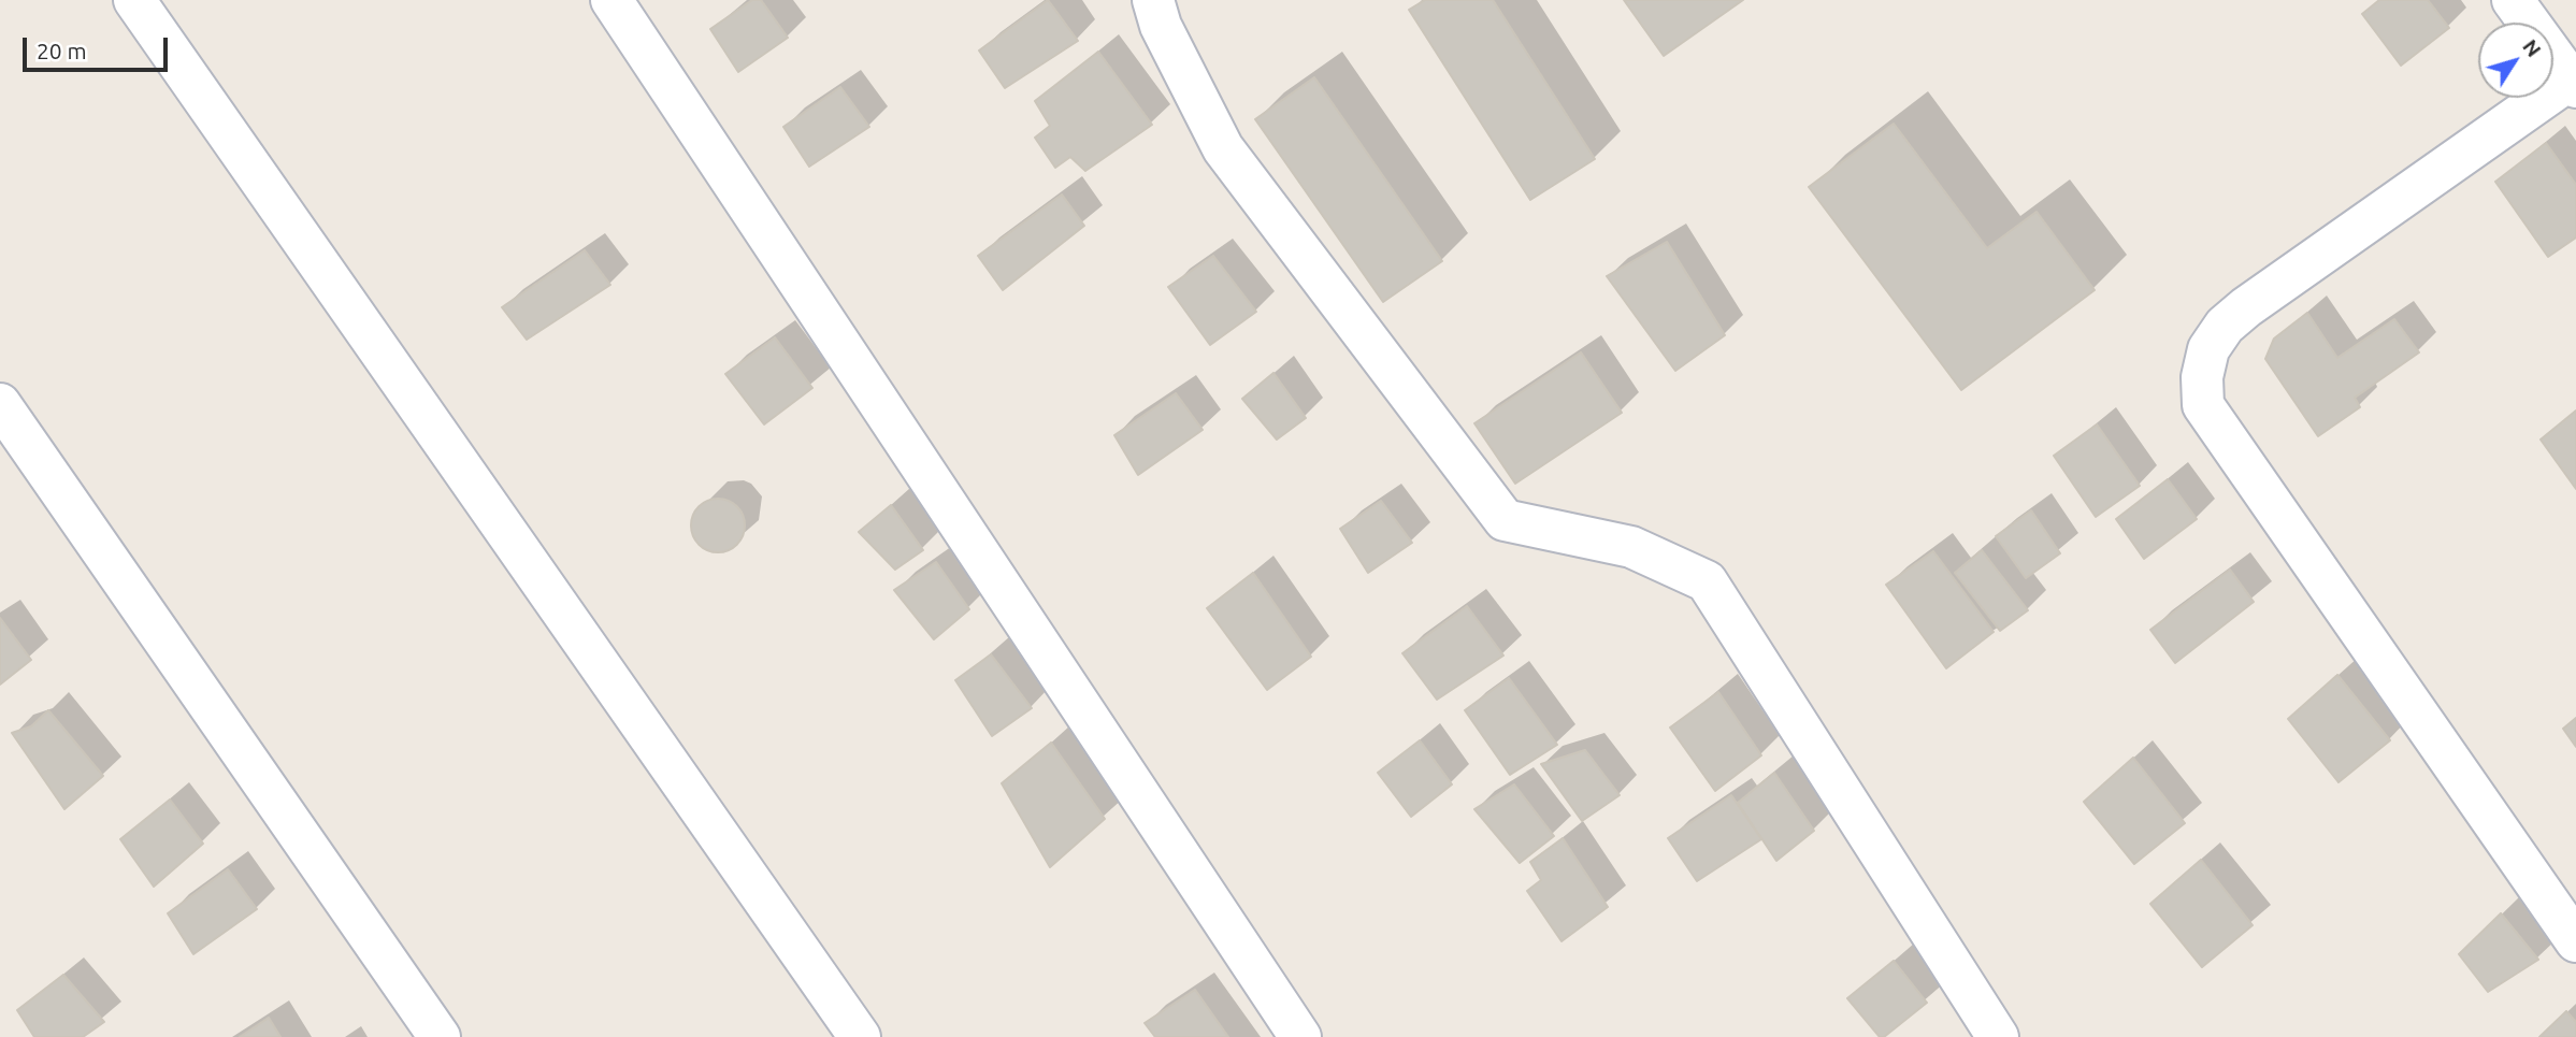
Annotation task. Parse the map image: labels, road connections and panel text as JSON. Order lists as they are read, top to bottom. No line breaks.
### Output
{"scale_bar":"20 m","north":"top right"}
